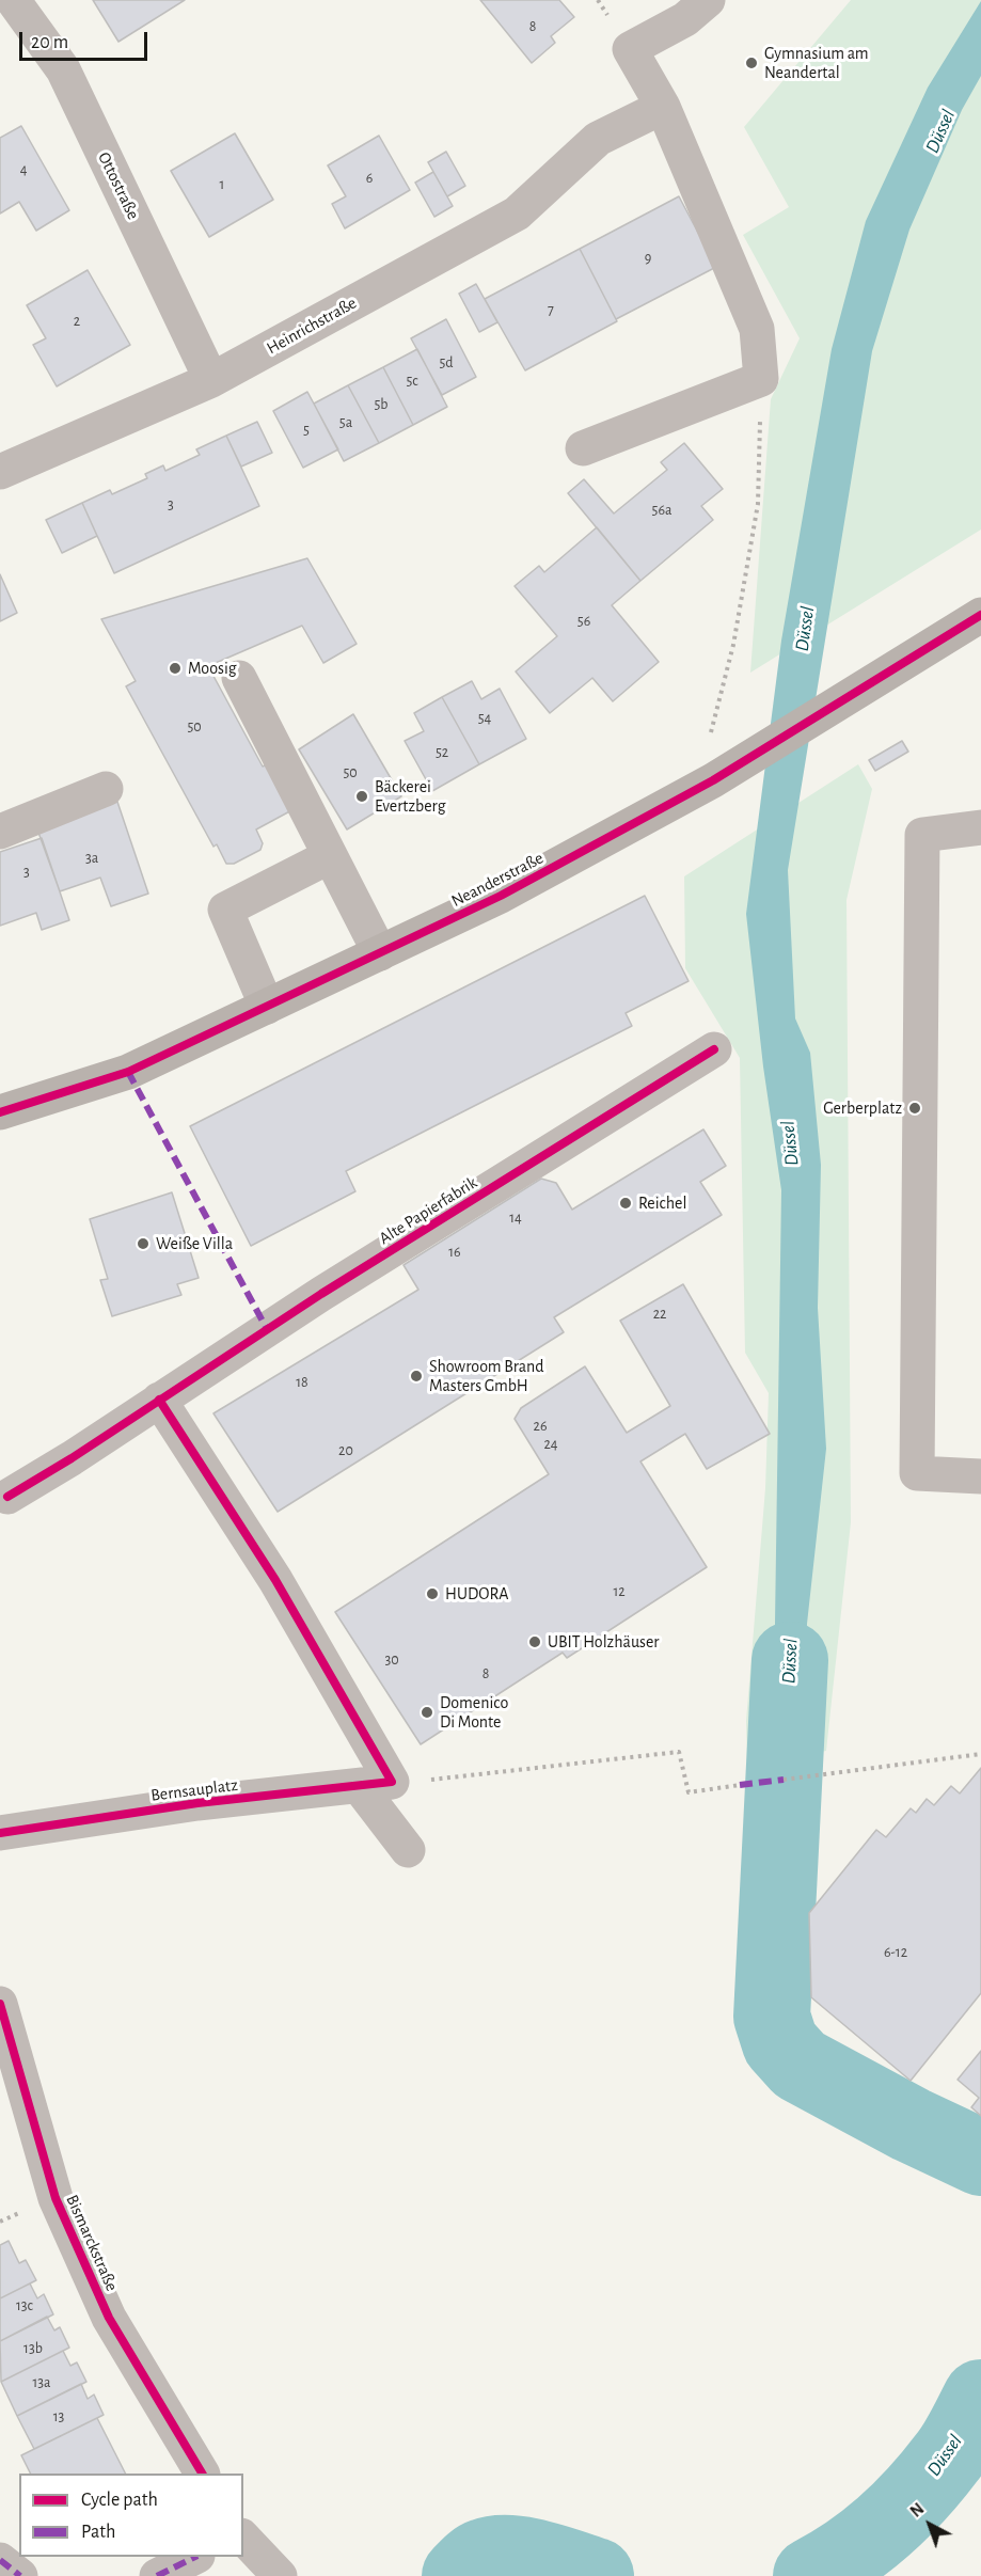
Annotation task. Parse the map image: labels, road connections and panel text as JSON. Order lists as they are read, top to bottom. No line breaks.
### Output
{"streets":{"main road":["Neanderstraße"],"street":["Ottostraße","Heinrichstraße","Alte Papierfabrik","Bernsauplatz","Bismarckstraße"]},"crossings":[["Ottostraße","Heinrichstraße"]],"water":["Düssel"],"places":["Gymnasium am Neandertal","Moosig","Bäckerei Evertzberg","Gerberplatz","Reichel","Weiße Villa","Showroom Brand Masters GmbH","HUDORA","UBIT Holzhäuser","Domenico Di Monte"],"house_numbers":["8","4","6","1","9","7","2","5d","5c","5b","5a","5","3","56a","56","54","50","52","50","3a","3","14","16","22","18","26","24","20","12","30","8","6-12","13c","13b","13a","13"],"legend":["Cycle path","Path"],"scale_bar":"20 m","north":"top left"}
